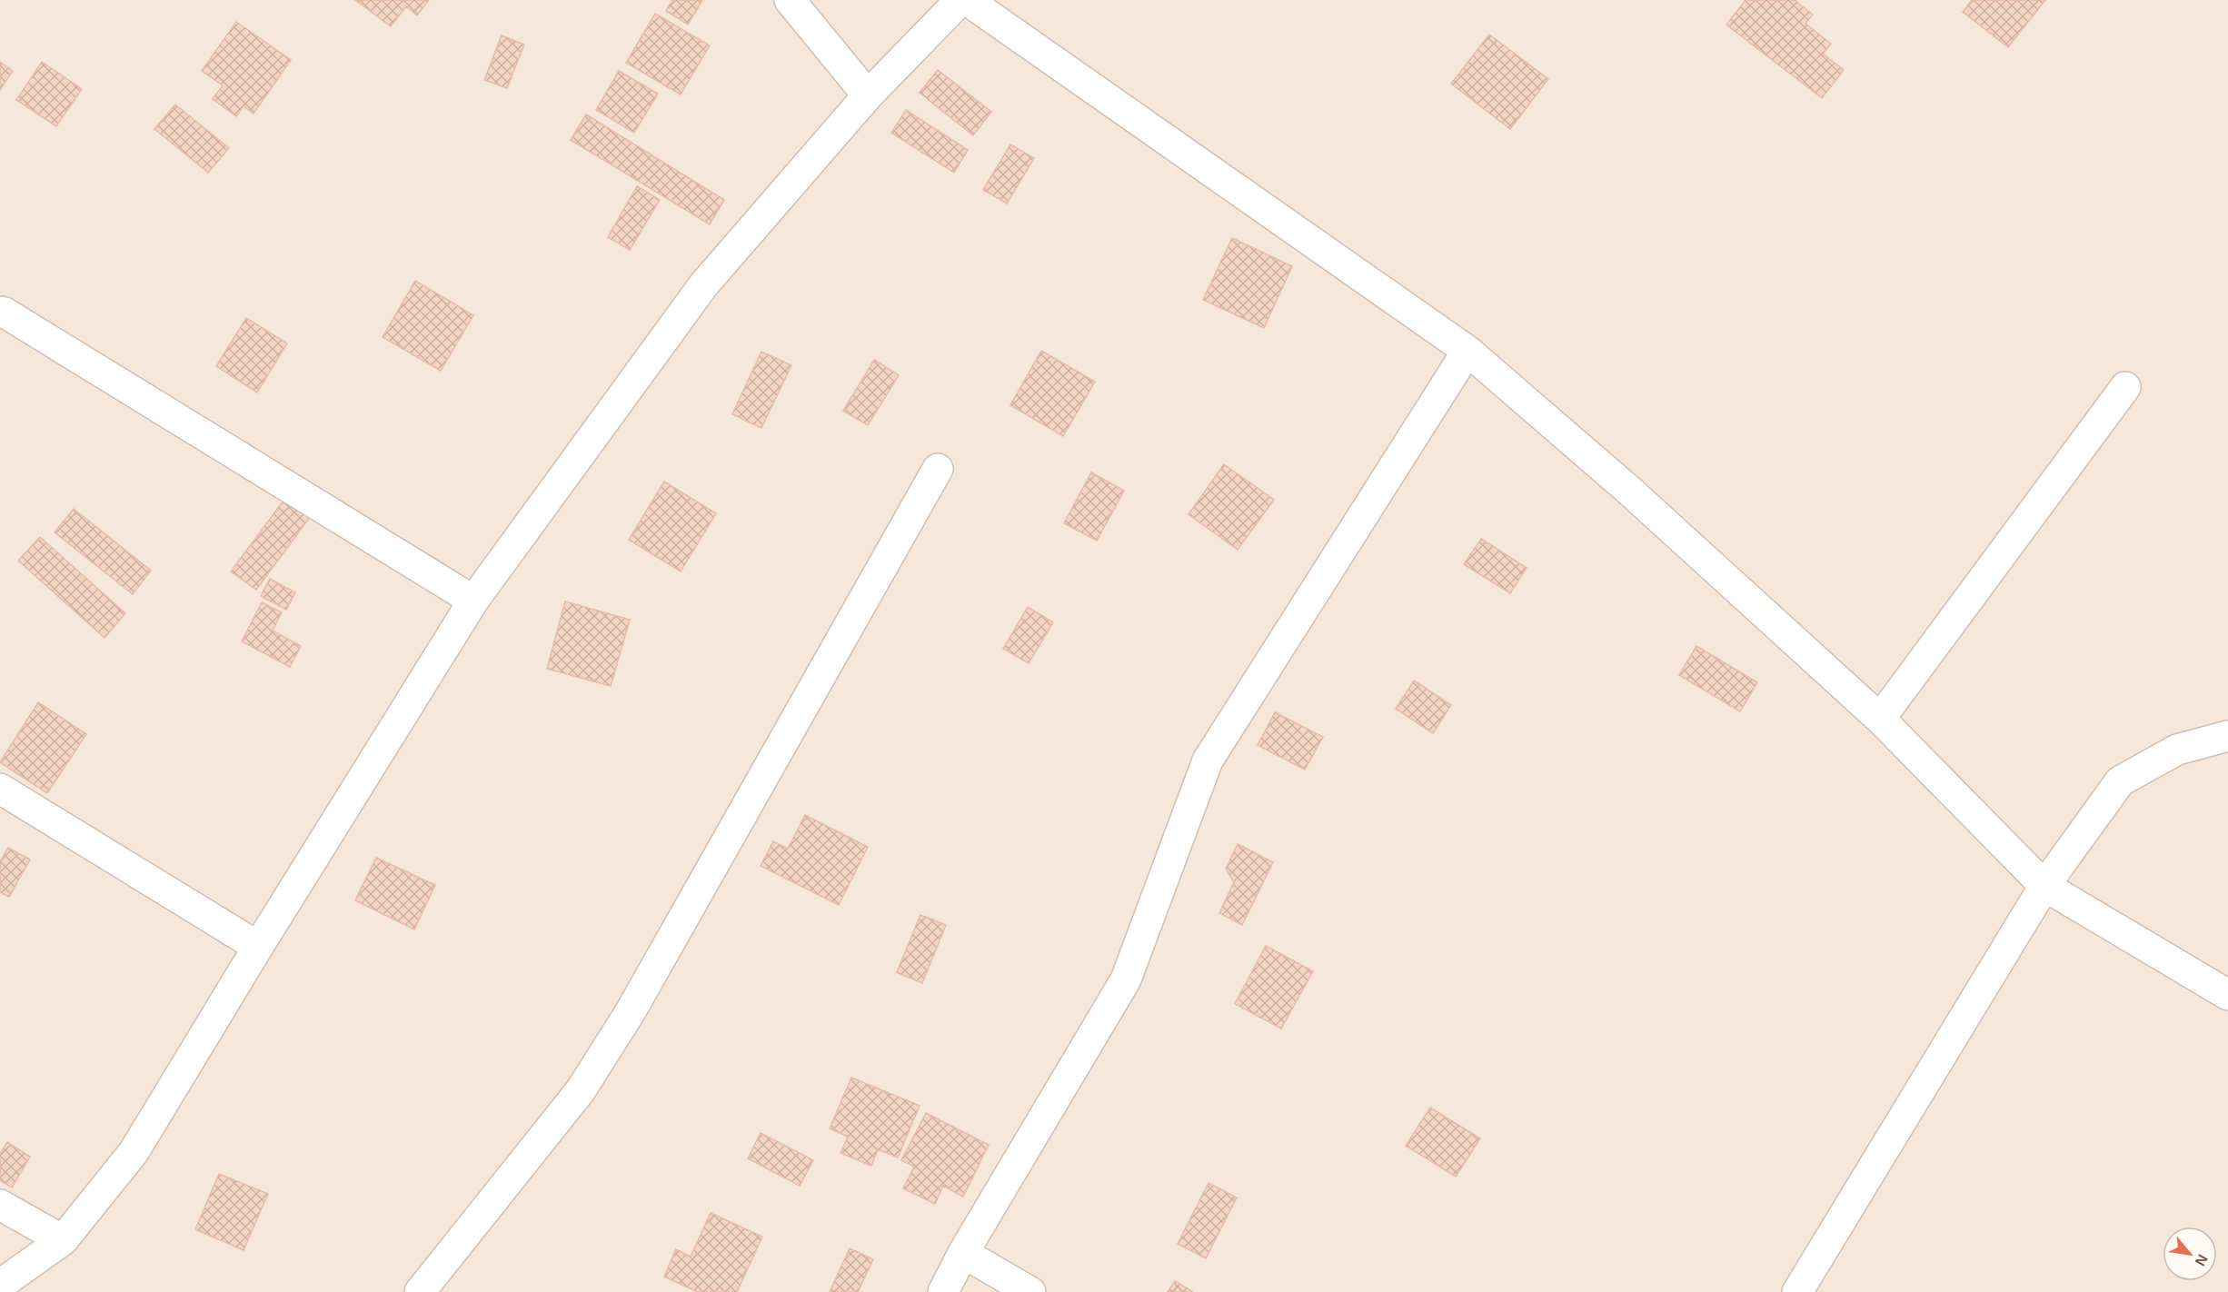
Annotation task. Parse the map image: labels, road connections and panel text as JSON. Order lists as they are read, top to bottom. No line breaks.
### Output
{"north":"bottom right"}
